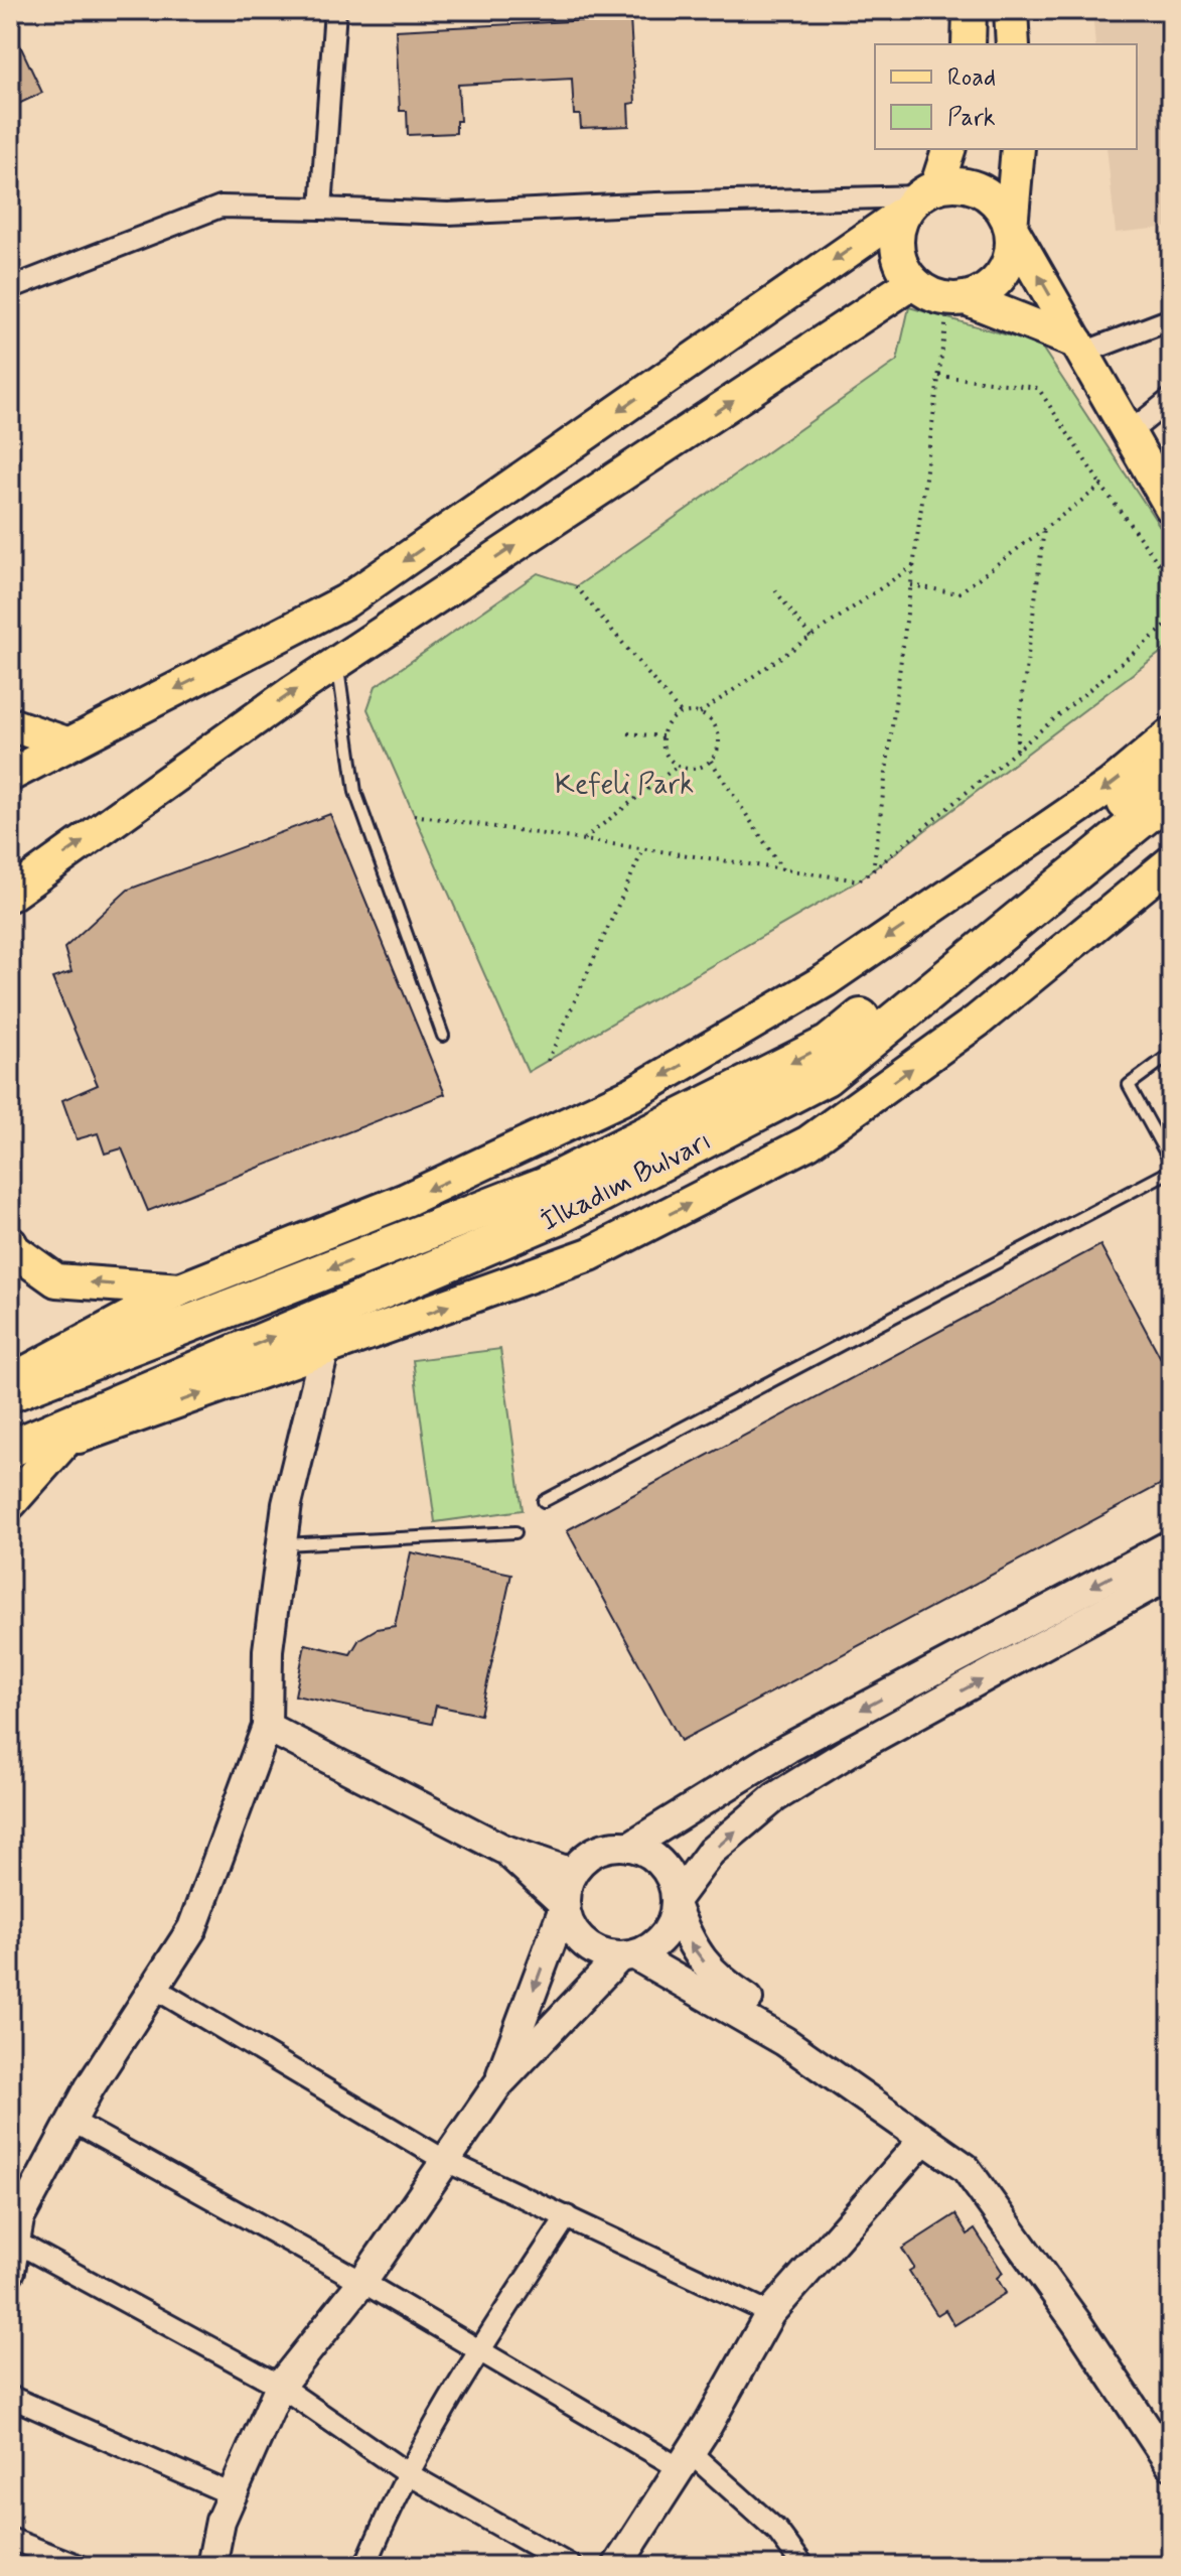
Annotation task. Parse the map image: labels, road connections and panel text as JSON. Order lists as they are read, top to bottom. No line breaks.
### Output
{"streets":{"highway":["İlkadım Bulvarı"]},"parks":["Kefeli Park"],"legend":["Road","Park"]}
